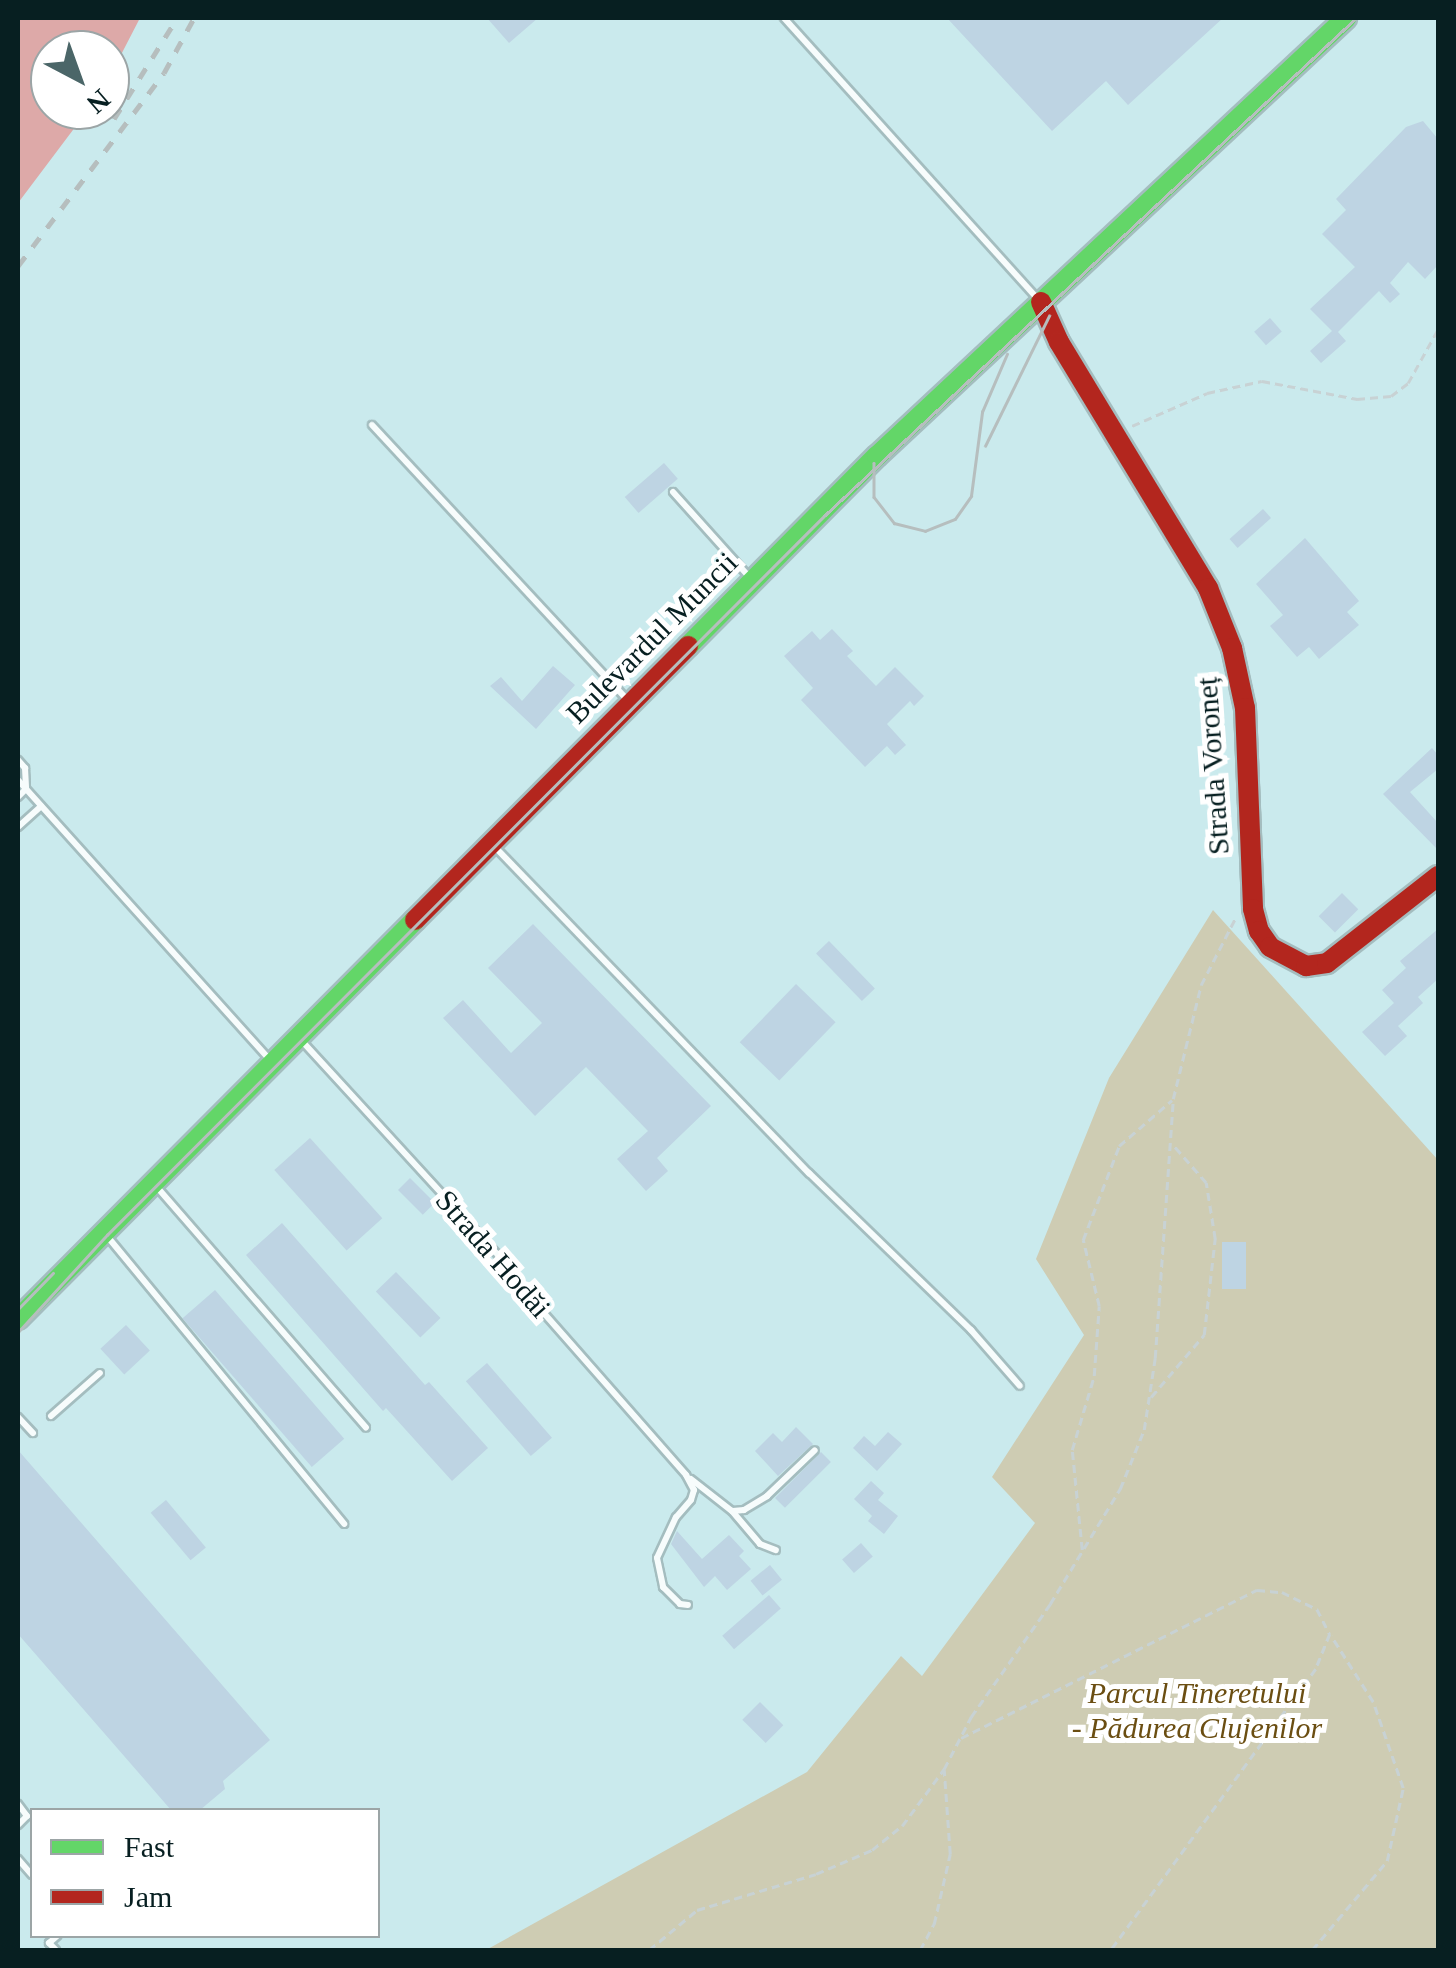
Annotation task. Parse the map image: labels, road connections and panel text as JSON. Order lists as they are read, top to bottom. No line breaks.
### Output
{"streets":{"main road":["Bulevardul Muncii","Strada Voroneț"],"lane":["Strada Hodăi"]},"crossings":[["Bulevardul Muncii","Strada Voroneț"],["Bulevardul Muncii","Strada Hodăi"]],"parks":["Parcul Tineretului - Pădurea Clujenilor"],"legend":["Fast","Jam"],"north":"bottom right"}
